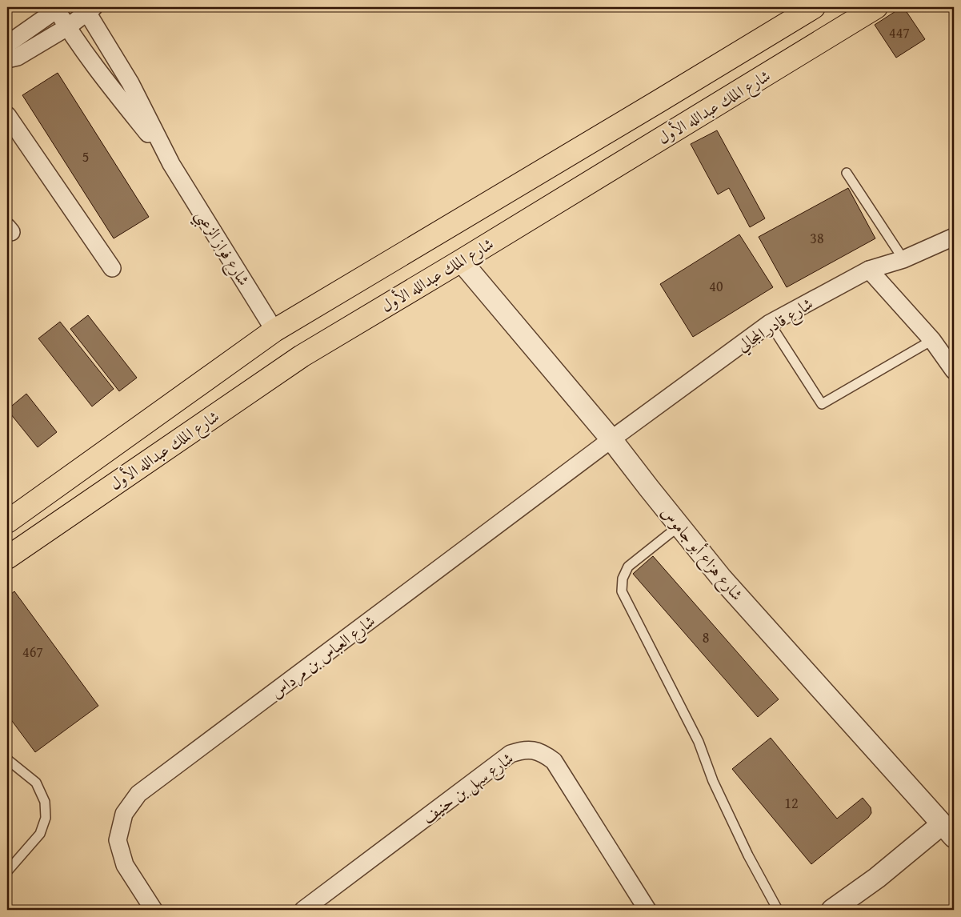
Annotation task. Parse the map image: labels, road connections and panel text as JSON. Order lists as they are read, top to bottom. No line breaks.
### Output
{"streets":{"main road":["شارع الملك عبدالله الأول"],"street":["شارع فواز الزعبي","شارع قادر المجالي","شارع هزاع أبو جاموس","شارع العباس بن مرداس","شارع سهل بن حنيف"]},"crossings":[["شارع الملك عبدالله الأول","شارع فواز الزعبي"],["شارع الملك عبدالله الأول","شارع هزاع أبو جاموس"],["شارع قادر المجالي","شارع هزاع أبو جاموس"],["شارع قادر المجالي","شارع العباس بن مرداس"],["شارع هزاع أبو جاموس","شارع العباس بن مرداس"]],"house_numbers":["447","5","38","40","8","467","12"]}
